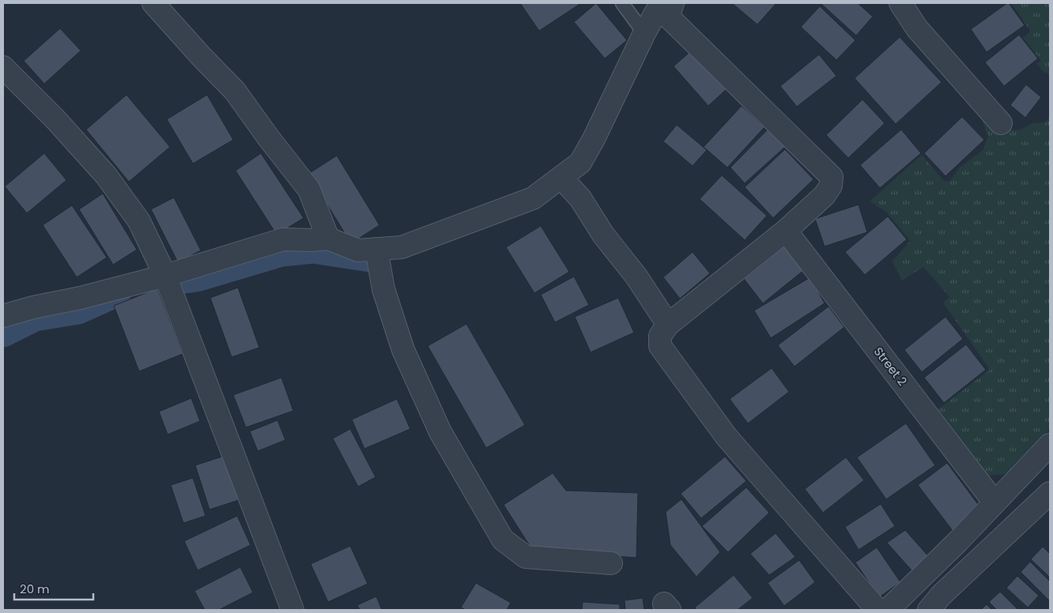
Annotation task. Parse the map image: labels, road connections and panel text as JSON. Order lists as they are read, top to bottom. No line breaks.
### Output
{"streets":{"street":["Street 2"]},"scale_bar":"20 m"}
